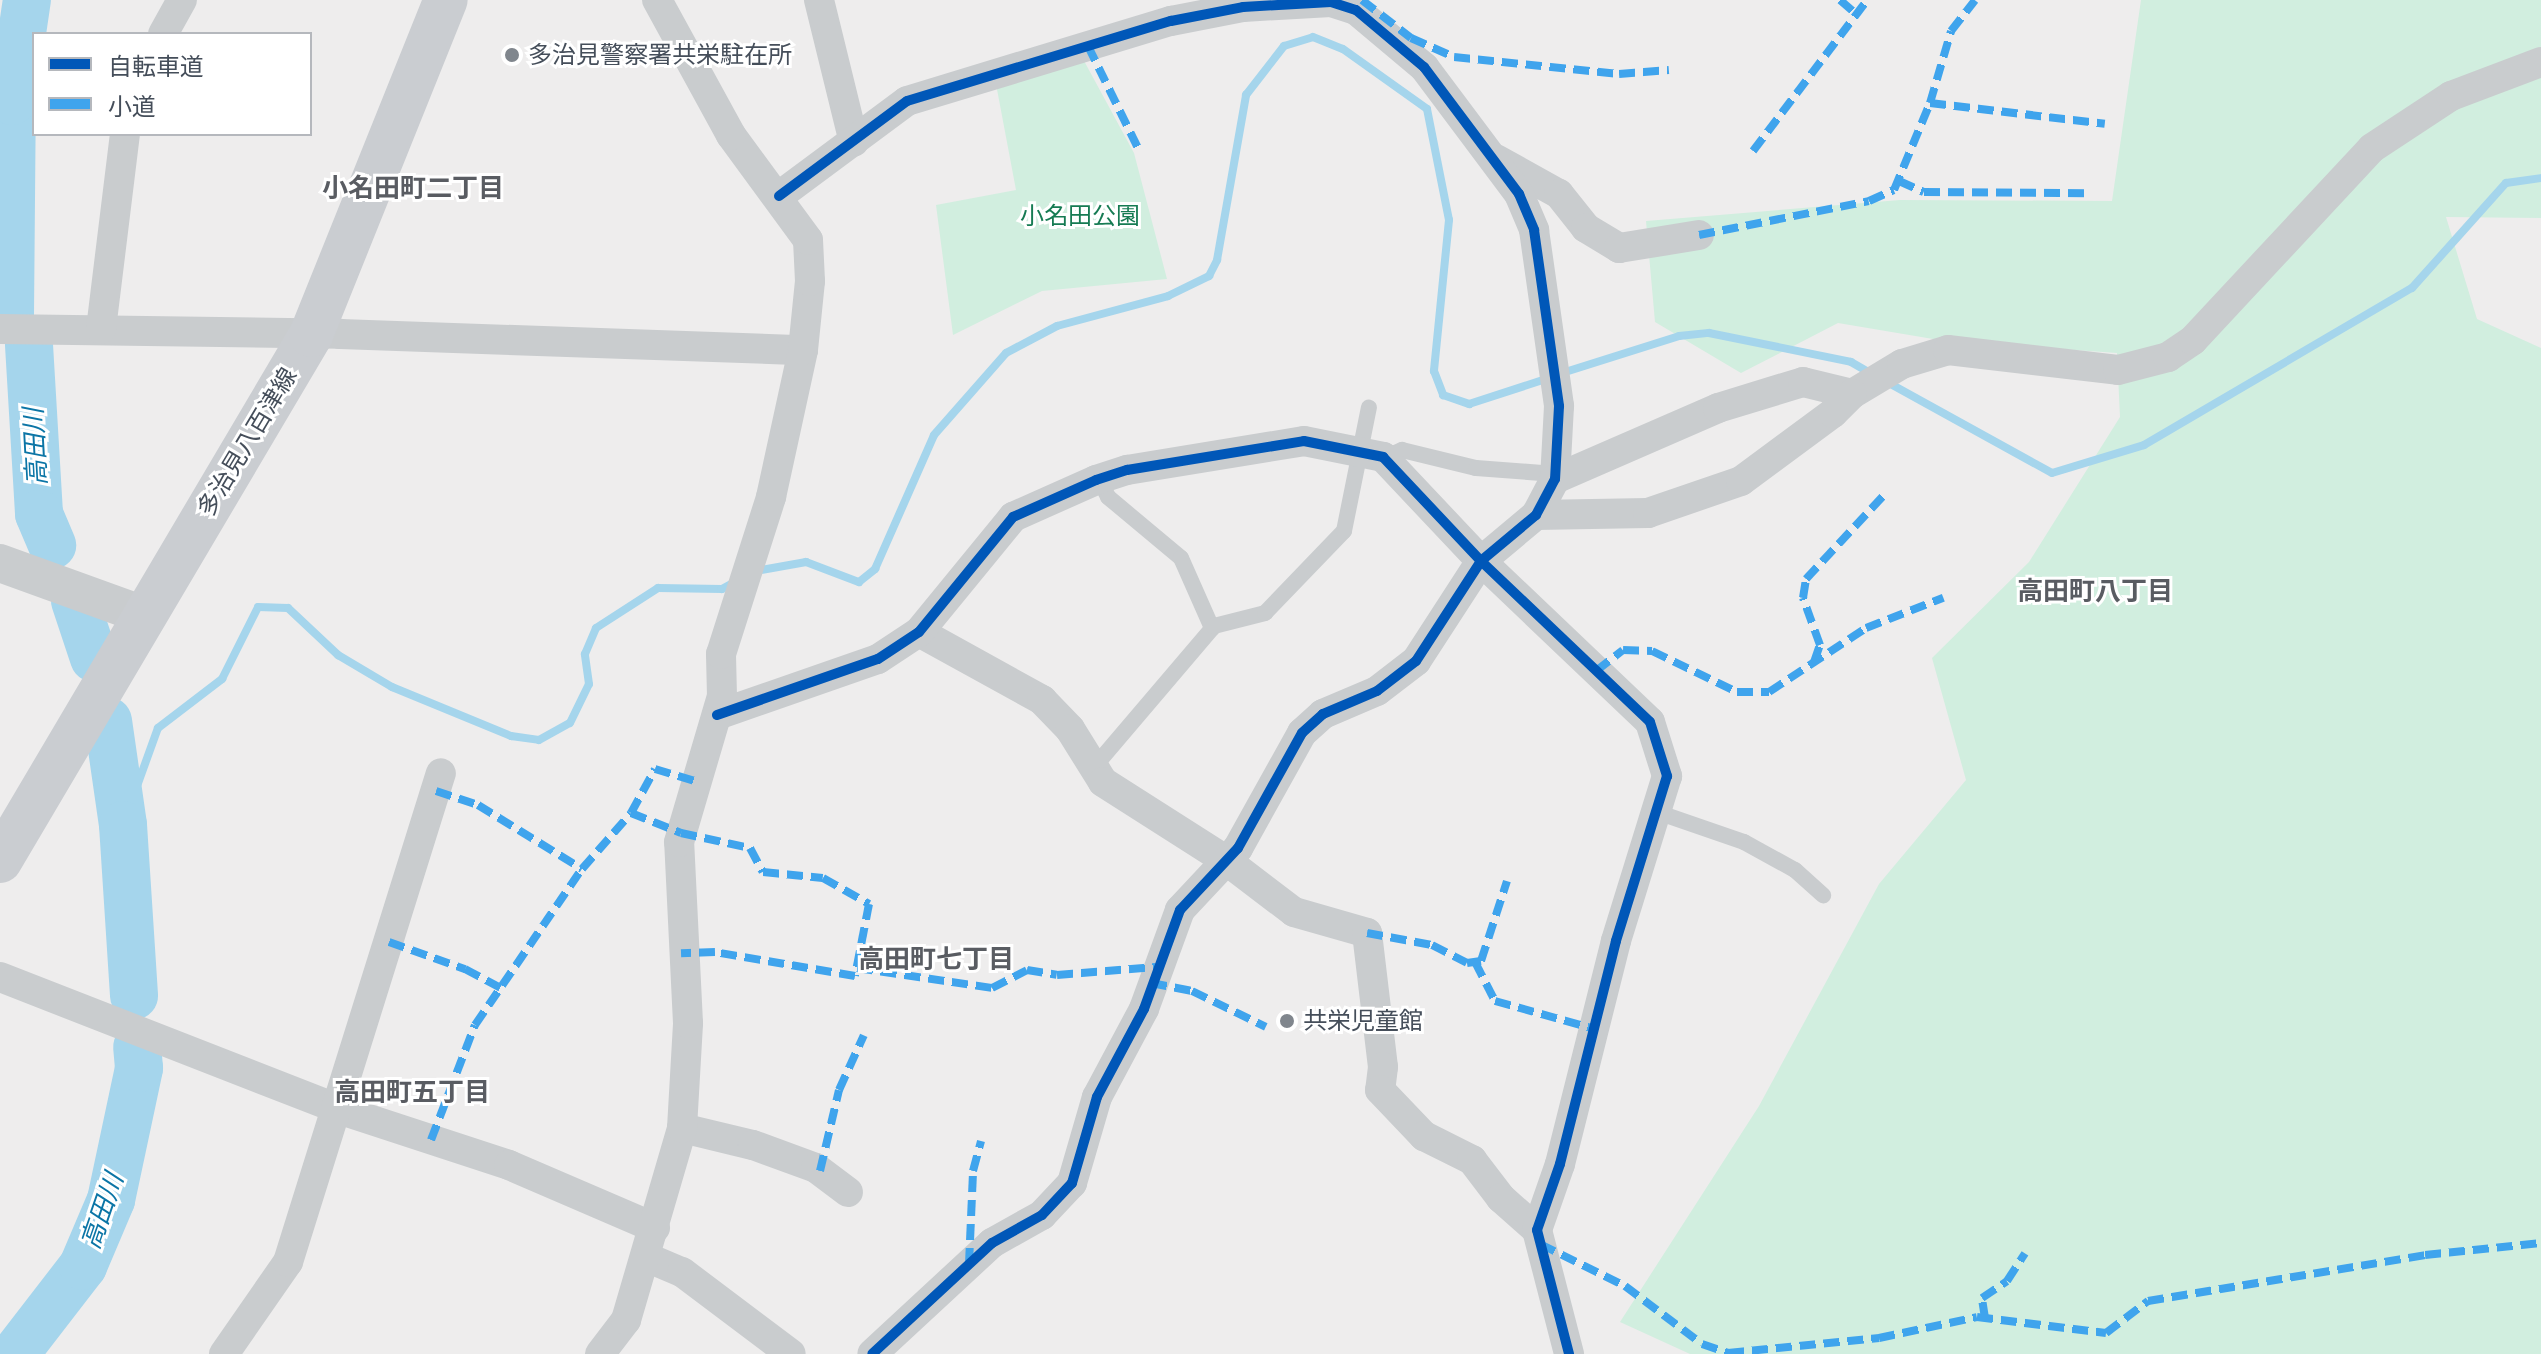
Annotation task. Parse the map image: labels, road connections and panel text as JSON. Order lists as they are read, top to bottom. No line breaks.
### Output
{"streets":{"main road":["多治見八百津線"]},"districts":["小名田町二丁目","高田町八丁目","高田町七丁目","高田町五丁目"],"water":["高田川"],"parks":["小名田公園"],"places":["多治見警察署共栄駐在所","共栄児童館"],"legend":["自転車道","小道"]}
